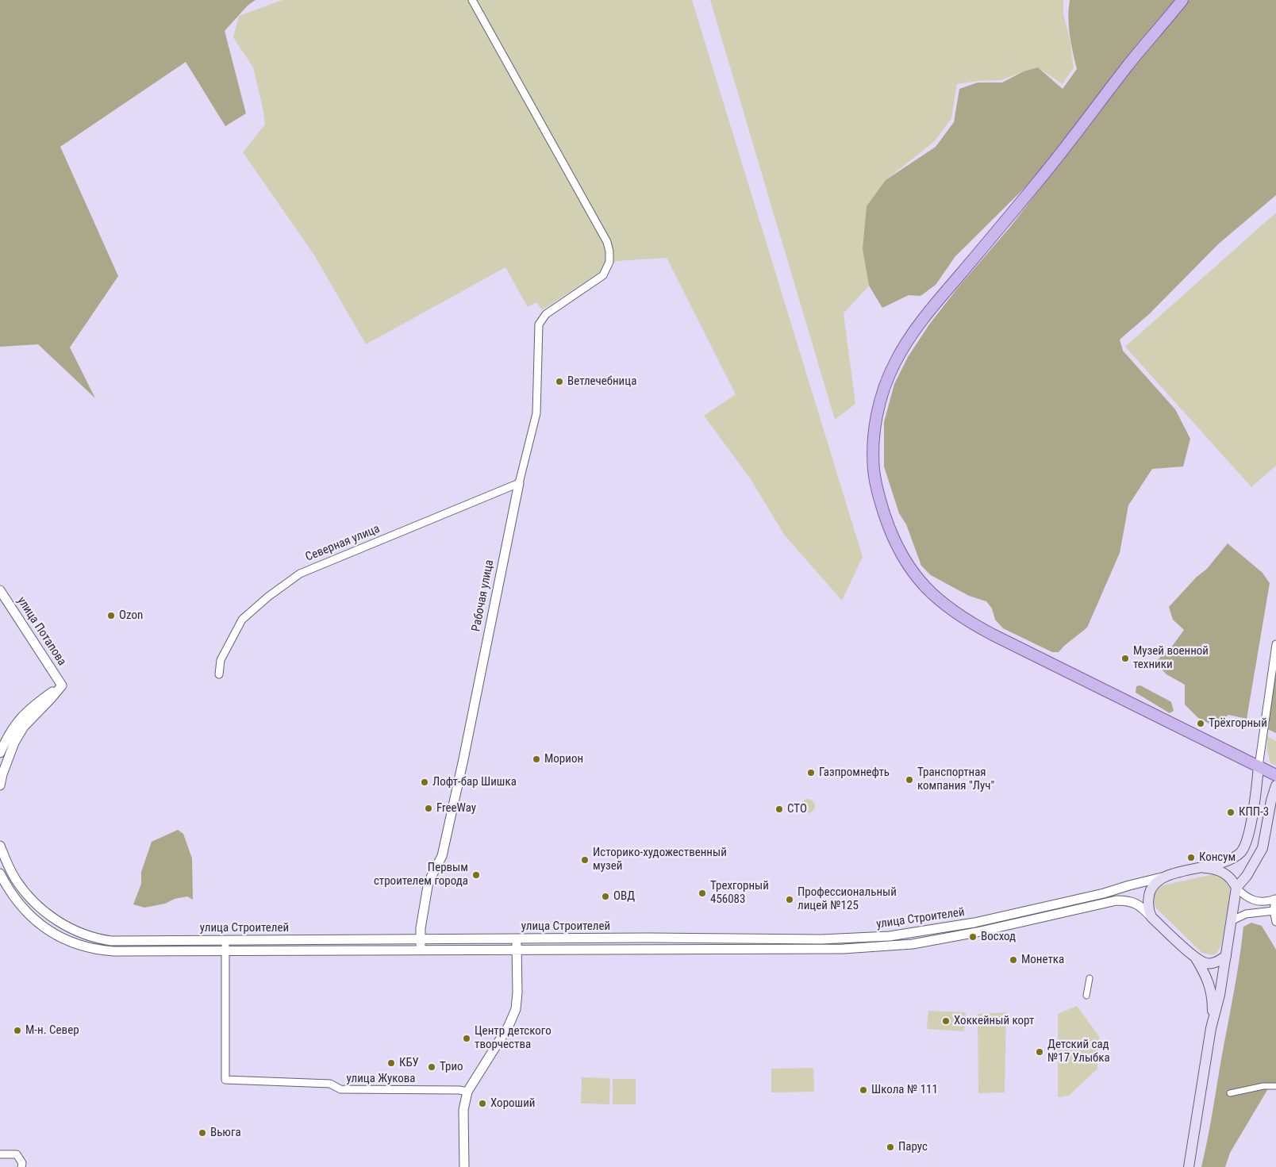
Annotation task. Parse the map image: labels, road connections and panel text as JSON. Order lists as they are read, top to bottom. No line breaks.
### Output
{"streets":{"street":["Северная улица","Рабочая улица","улица Потапова","улица Строителей","улица Жукова"]},"crossings":[["Северная улица","Рабочая улица"],["Рабочая улица","улица Строителей"],["улица Строителей","улица Жукова"]],"places":["Ветлечебница","Ozon","Музей военной техники","Трёхгорный","Морион","Газпромнефть","Транспортная компания \"Луч\"","Лофт-бар Шишка","FreeWay","СТО","КПП-3","Консум","Историко-художественный музей","Первым строителем города","Трехгорный 456083","ОВД","Профессиональный лицей №125","Восход","Монетка","Хоккейный корт","М-н. Север","Центр детского творчества","Детский сад №17 Улыбка","КБУ","Трио","Школа № 111","Хороший","Вьюга","Парус"]}
